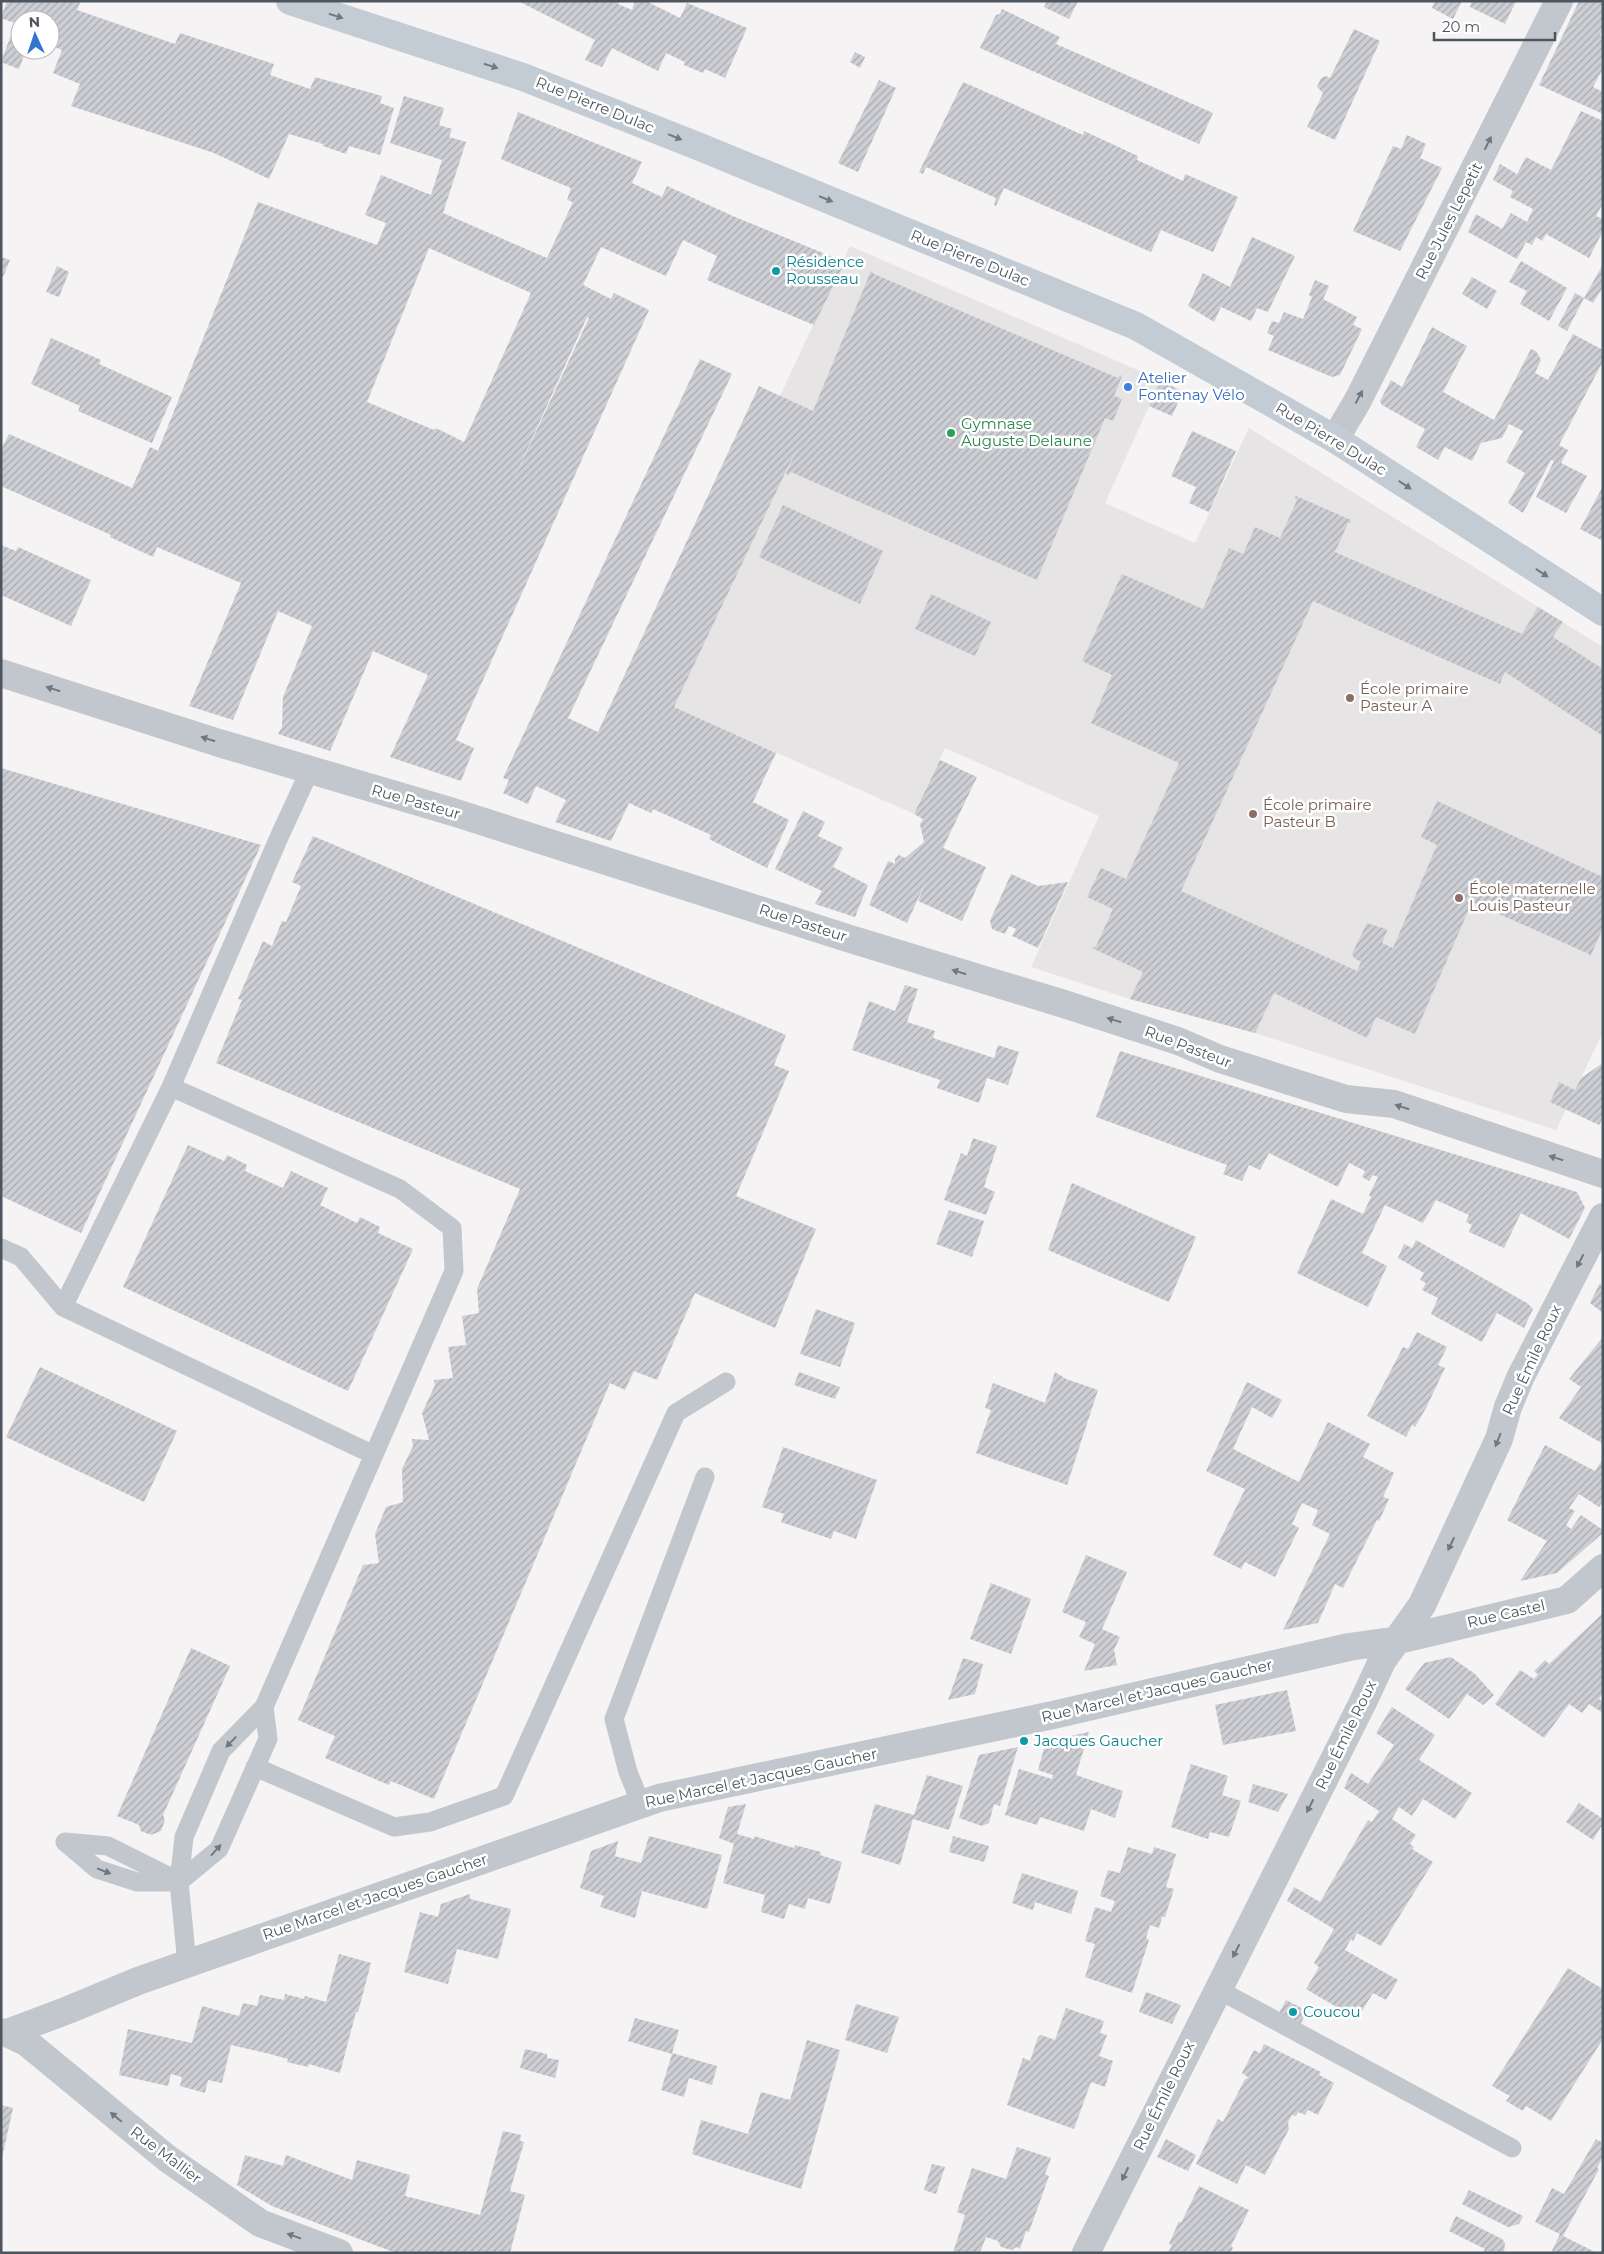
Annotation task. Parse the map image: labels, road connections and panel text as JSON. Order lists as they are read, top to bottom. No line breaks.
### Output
{"streets":{"main road":["Rue Pierre Dulac"],"street":["Rue Jules Lepetit","Rue Pasteur","Rue Émile Roux","Rue Castel","Rue Marcel et Jacques Gaucher","Rue Mallier"]},"crossings":[["Rue Pierre Dulac","Rue Jules Lepetit"],["Rue Émile Roux","Rue Castel"],["Rue Émile Roux","Rue Marcel et Jacques Gaucher"],["Rue Castel","Rue Marcel et Jacques Gaucher"],["Rue Marcel et Jacques Gaucher","Rue Mallier"]],"one_way":["Rue Pierre Dulac","Rue Jules Lepetit","Rue Pasteur","Rue Émile Roux","Rue Mallier"],"places":["Résidence Rousseau","Atelier Fontenay Vélo","Gymnase Auguste Delaune","École primaire Pasteur A","École primaire Pasteur B","École maternelle Louis Pasteur","Jacques Gaucher","Coucou"],"scale_bar":"20 m","north":"top"}
